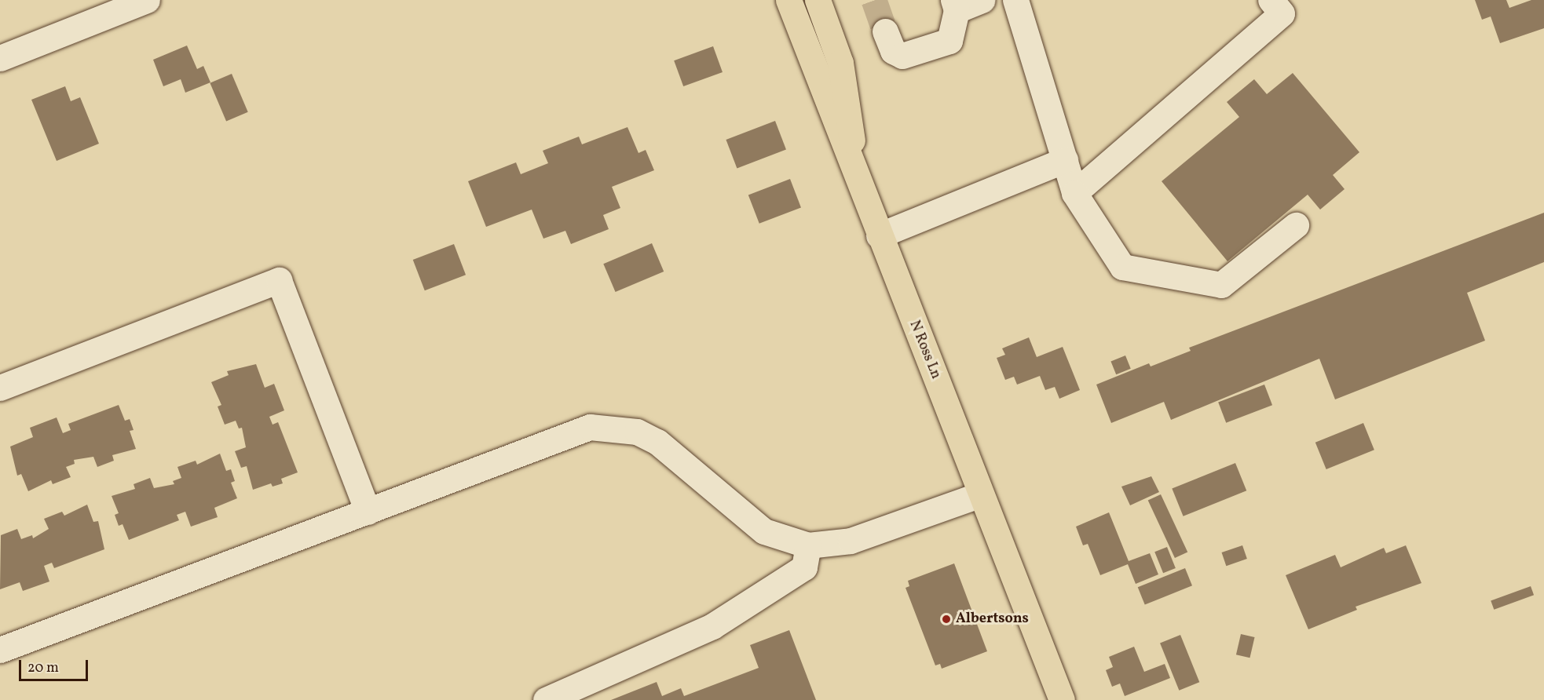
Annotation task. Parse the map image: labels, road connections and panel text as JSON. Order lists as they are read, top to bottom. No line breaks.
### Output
{"streets":{"main road":["N Ross Ln"]},"places":["Albertsons"],"scale_bar":"20 m"}
